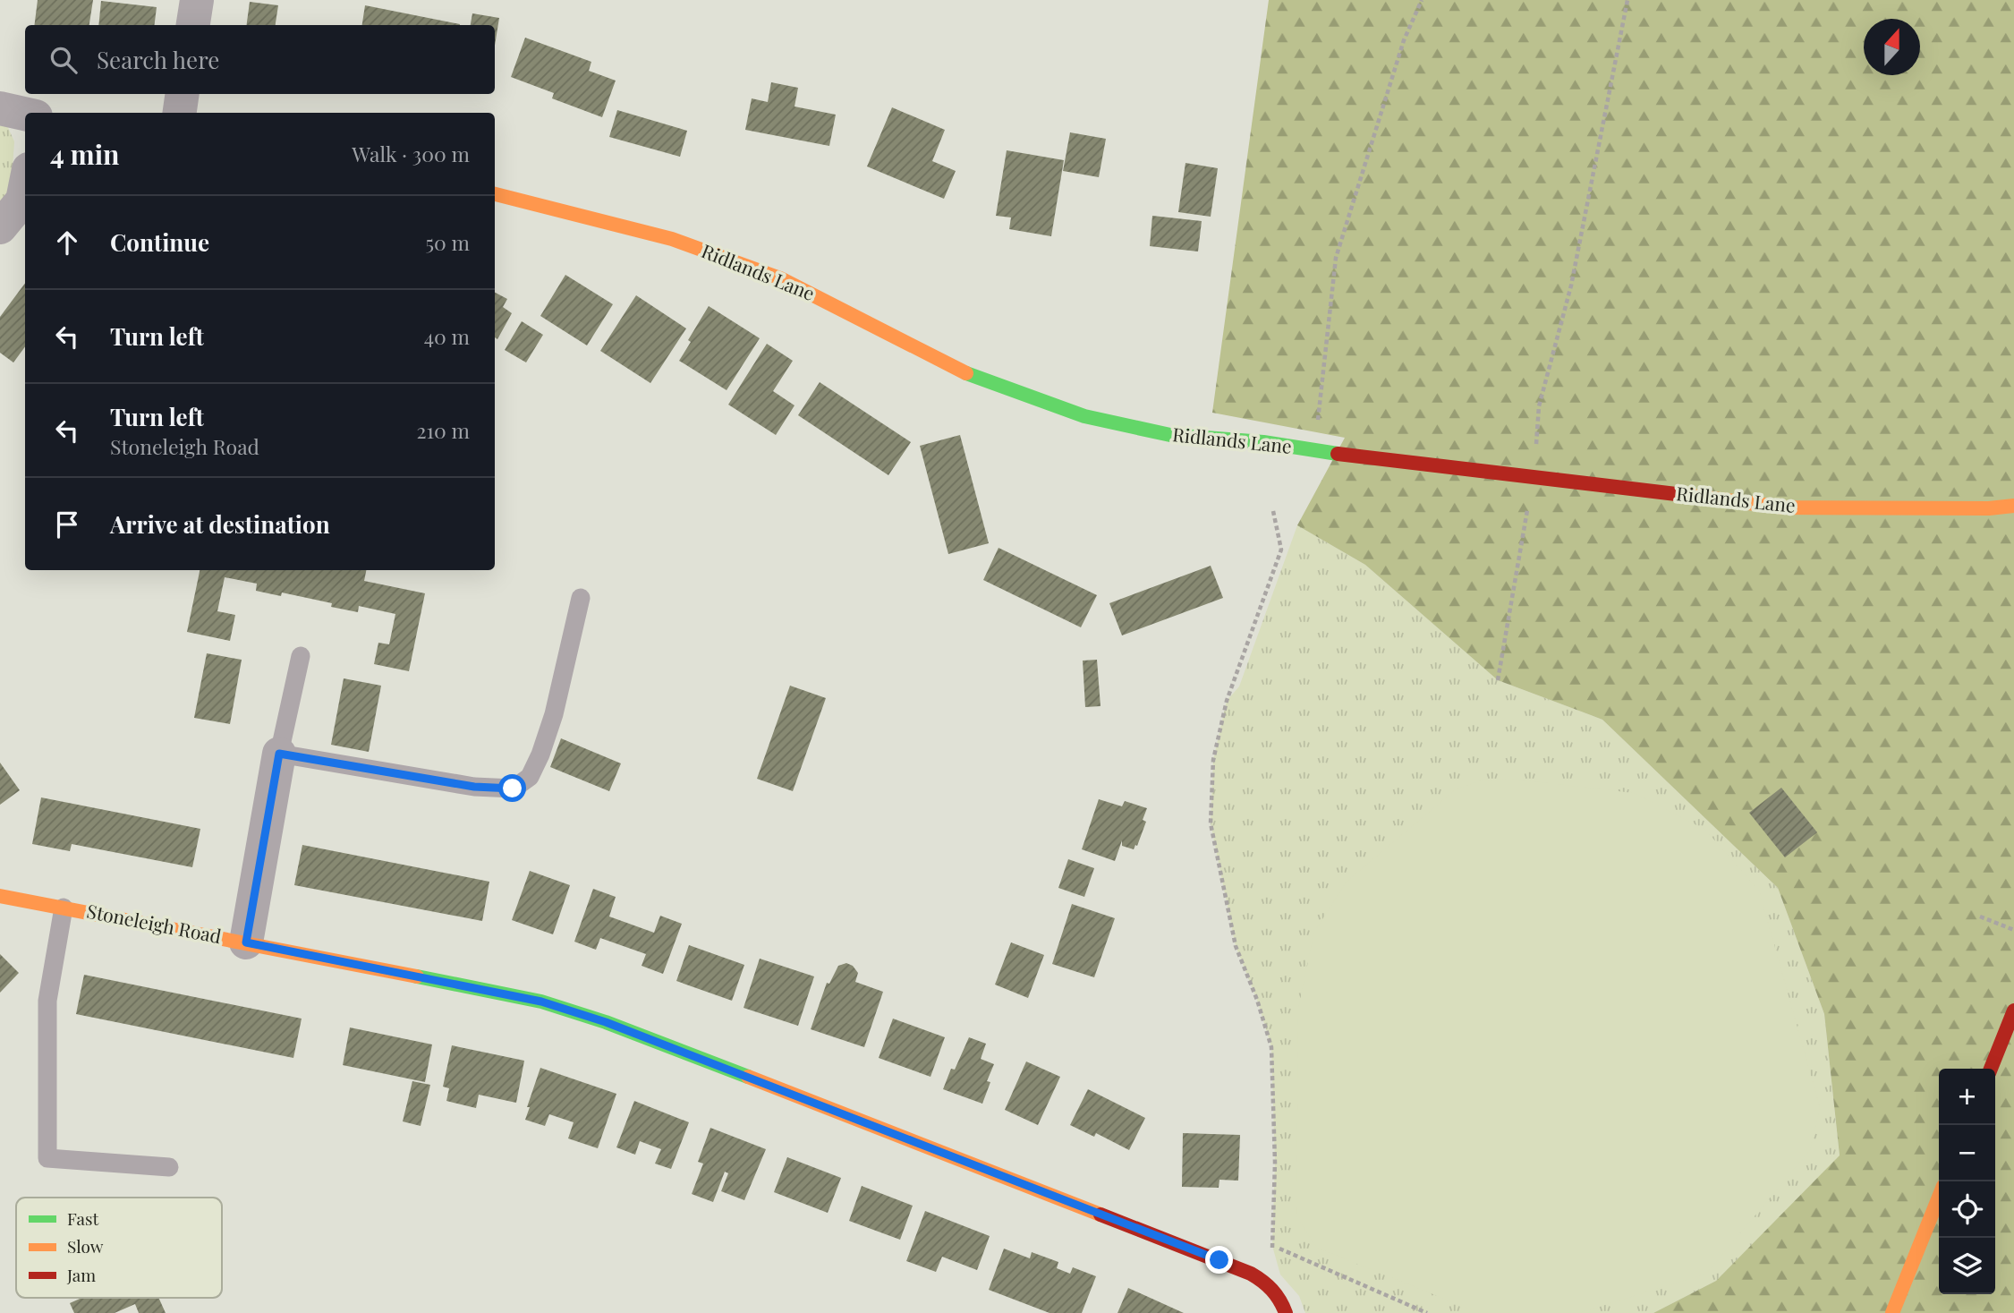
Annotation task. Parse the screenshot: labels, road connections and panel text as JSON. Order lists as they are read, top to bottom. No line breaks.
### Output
{"streets":{"street":["Ridlands Lane","Stoneleigh Road"]},"legend":["Fast","Slow","Jam"],"north":"top","page":{"search":"Search here","heading":["4 min","Walk · 300 m"],"list":[["Continue","50 m"],["Turn left","40 m"],["Turn left","Stoneleigh Road","210 m"],"Arrive at destination"],"map_buttons":["+","−"]}}
